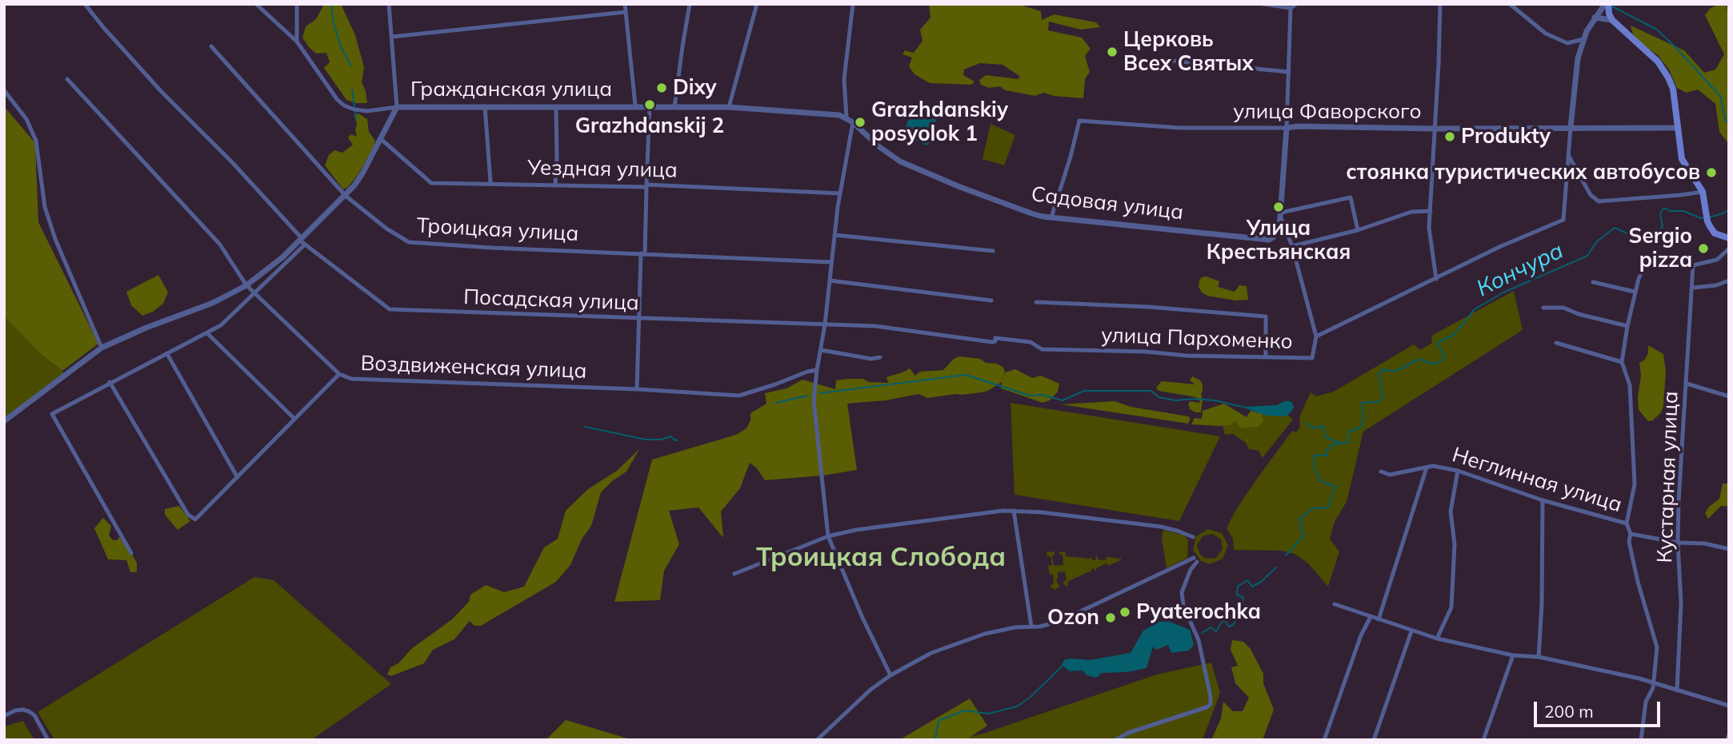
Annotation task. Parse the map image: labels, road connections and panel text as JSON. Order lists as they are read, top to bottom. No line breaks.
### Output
{"streets":{"street":["Гражданская улица","улица Фаворского","Уездная улица","Садовая улица","Троицкая улица","Посадская улица","улица Пархоменко","Воздвиженская улица","Кустарная улица","Неглинная улица"]},"crossings":[["Гражданская улица","Уездная улица"],["Гражданская улица","Садовая улица"],["Гражданская улица","Троицкая улица"],["Гражданская улица","Посадская улица"],["Гражданская улица","Воздвиженская улица"],["улица Фаворского","Садовая улица"],["Посадская улица","улица Пархоменко"]],"districts":["Троицкая Слобода"],"water":["Кончура"],"places":["Церковь Всех Святых","Dixy","Grazhdanskij 2","Grazhdanskiy posyolok 1","Produkty","стоянка туристических автобусов","Улица Крестьянская","Sergio pizza","Pyaterochka","Ozon"],"scale_bar":"200 m"}
